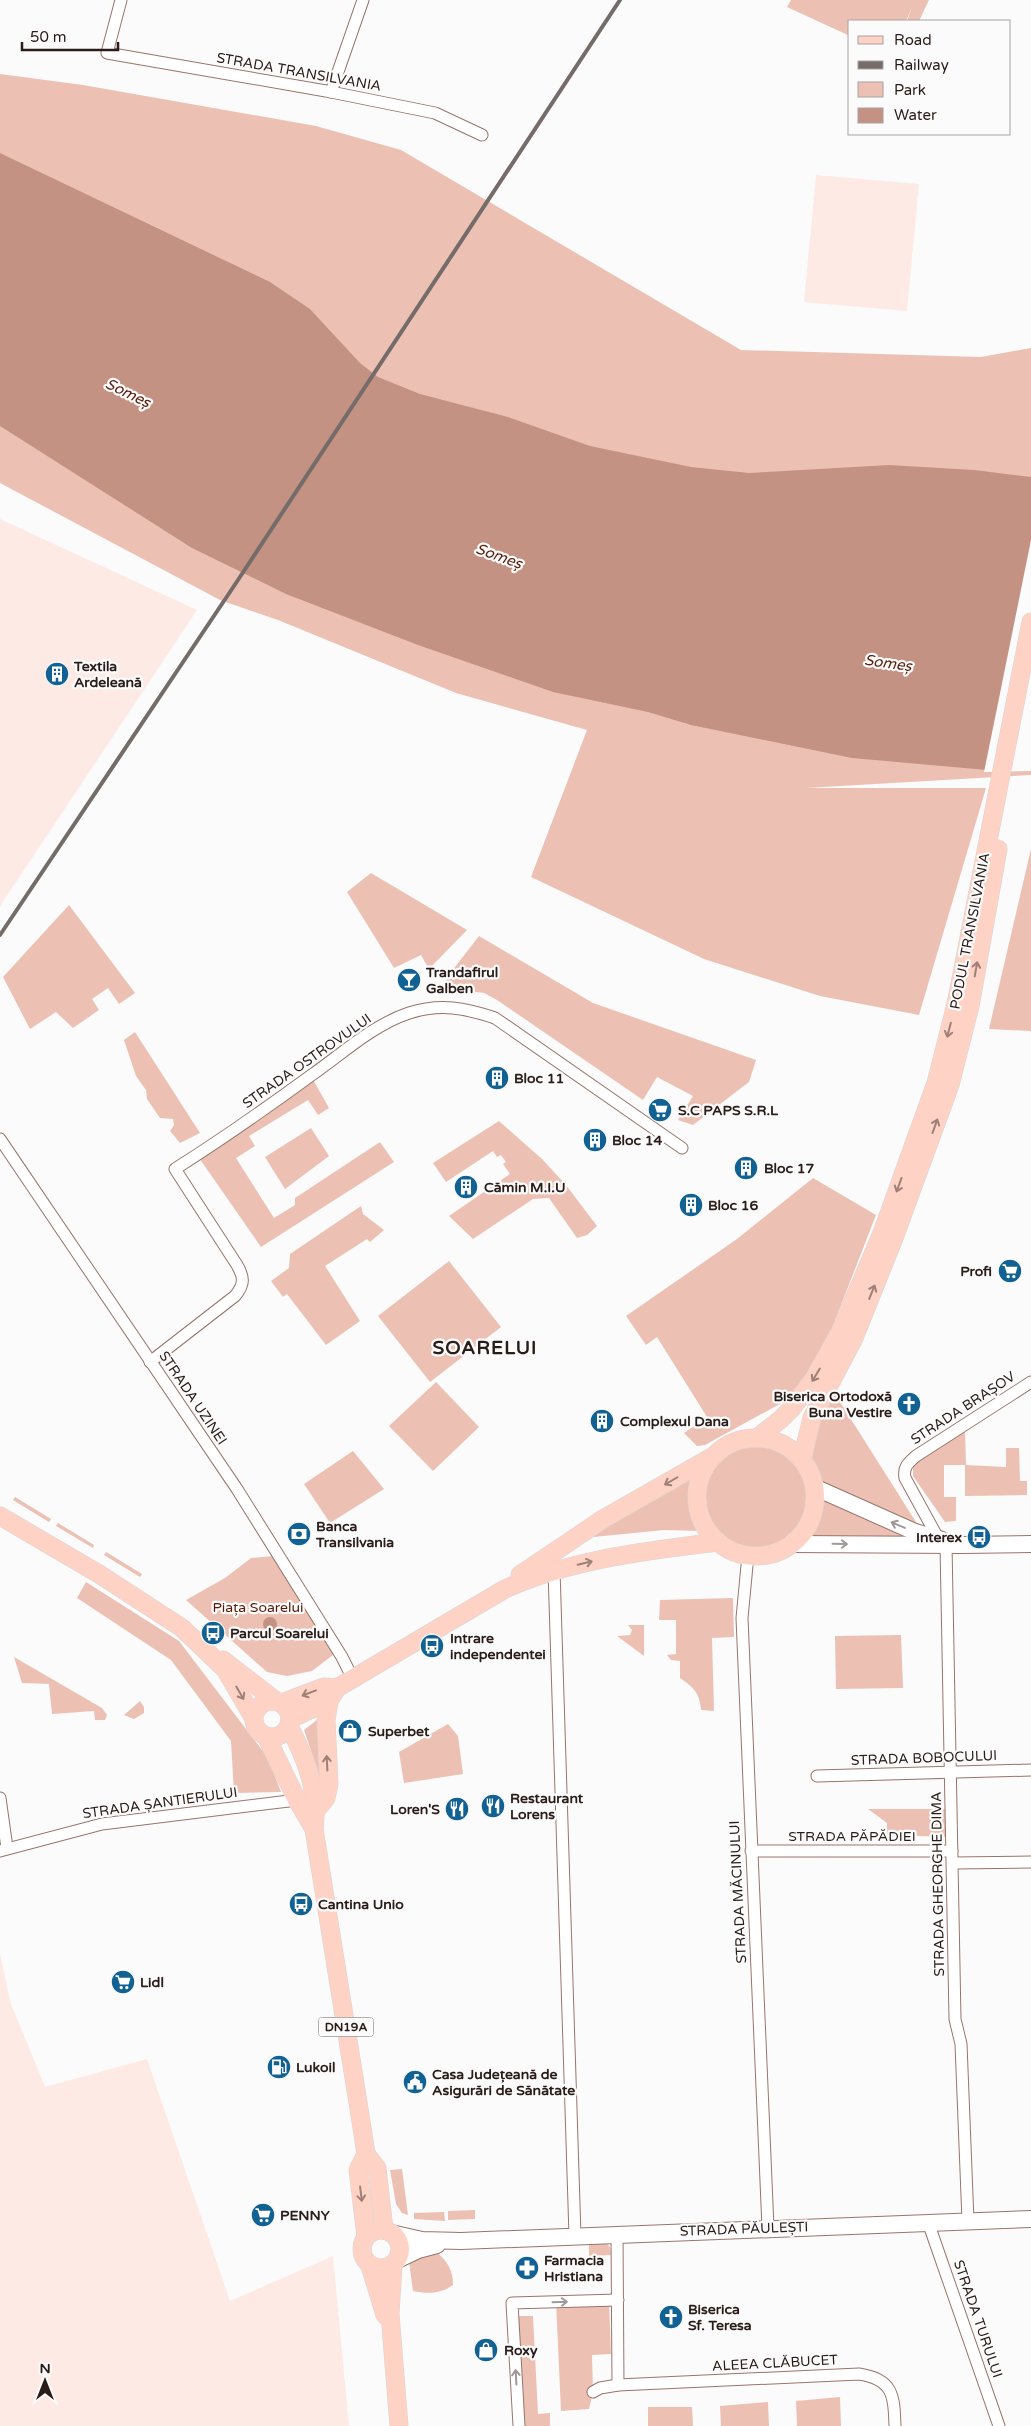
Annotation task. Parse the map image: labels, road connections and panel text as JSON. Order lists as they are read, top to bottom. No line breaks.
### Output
{"streets":{"main road":["PODUL TRANSILVANIA","DN19A","STRADA PĂULEȘTI"],"street":["STRADA TRANSILVANIA","STRADA OSTROVULUI","STRADA UZINEI","STRADA BRAȘOV","STRADA BOBOCULUI","STRADA ȘANTIERULUI","STRADA PĂPĂDIEI","STRADA GHEORGHE DIMA","STRADA MĂCINULUI","STRADA TURULUI","ALEEA CLĂBUCET"]},"crossings":[["STRADA OSTROVULUI","STRADA UZINEI"],["STRADA BRAȘOV","STRADA GHEORGHE DIMA"],["STRADA BOBOCULUI","STRADA GHEORGHE DIMA"],["STRADA ȘANTIERULUI","DN19A"],["STRADA PĂPĂDIEI","STRADA GHEORGHE DIMA"],["STRADA PĂPĂDIEI","STRADA MĂCINULUI"],["STRADA GHEORGHE DIMA","STRADA PĂULEȘTI"],["STRADA MĂCINULUI","STRADA PĂULEȘTI"],["DN19A","STRADA PĂULEȘTI"],["STRADA PĂULEȘTI","STRADA TURULUI"]],"districts":["SOARELUI"],"water":["Someș"],"parks":["Piața Soarelui"],"places":{"building":["Textila Ardeleană","Bloc 11","Bloc 14","Bloc 17","Cămin M.I.U","Bloc 16","Complexul Dana"],"bar":["Trandafirul Galben"],"supermarket":["S.C PAPS S.R.L","Profi","Lidl","PENNY"],"church":["Biserica Ortodoxă Buna Vestire","Biserica Sf. Teresa"],"bank":["Banca Transilvania"],"bus stop":["Interex","Parcul Soarelui","Intrare independentei","Cantina Unio"],"shop":["Superbet","Roxy"],"restaurant":["Restaurant Lorens","Loren'S"],"fuel station":["Lukoil"],"public building":["Casa Județeană de Asigurări de Sănătate"],"pharmacy":["Farmacia Hristiana"]},"legend":["Road","Railway","Park","Water"],"scale_bar":"50 m","north":"top"}
